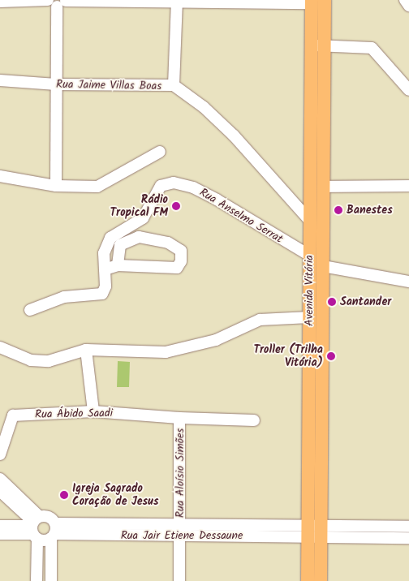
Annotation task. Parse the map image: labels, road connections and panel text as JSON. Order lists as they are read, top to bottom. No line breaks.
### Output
{"streets":{"main road":["Avenida Vitória"],"street":["Rua Jaime Villas Boas","Rua Anselmo Serrat","Rua Ábido Saadi","Rua Aloísio Simões","Rua Jair Etiene Dessaune"]},"crossings":[["Rua Jaime Villas Boas","Avenida Vitória"],["Rua Anselmo Serrat","Avenida Vitória"],["Avenida Vitória","Rua Jair Etiene Dessaune"],["Rua Ábido Saadi","Rua Aloísio Simões"],["Rua Aloísio Simões","Rua Jair Etiene Dessaune"]],"places":["Rádio Tropical FM","Banestes","Santander","Troller (Trilha Vitória)","Igreja Sagrado Coração de Jesus"]}
